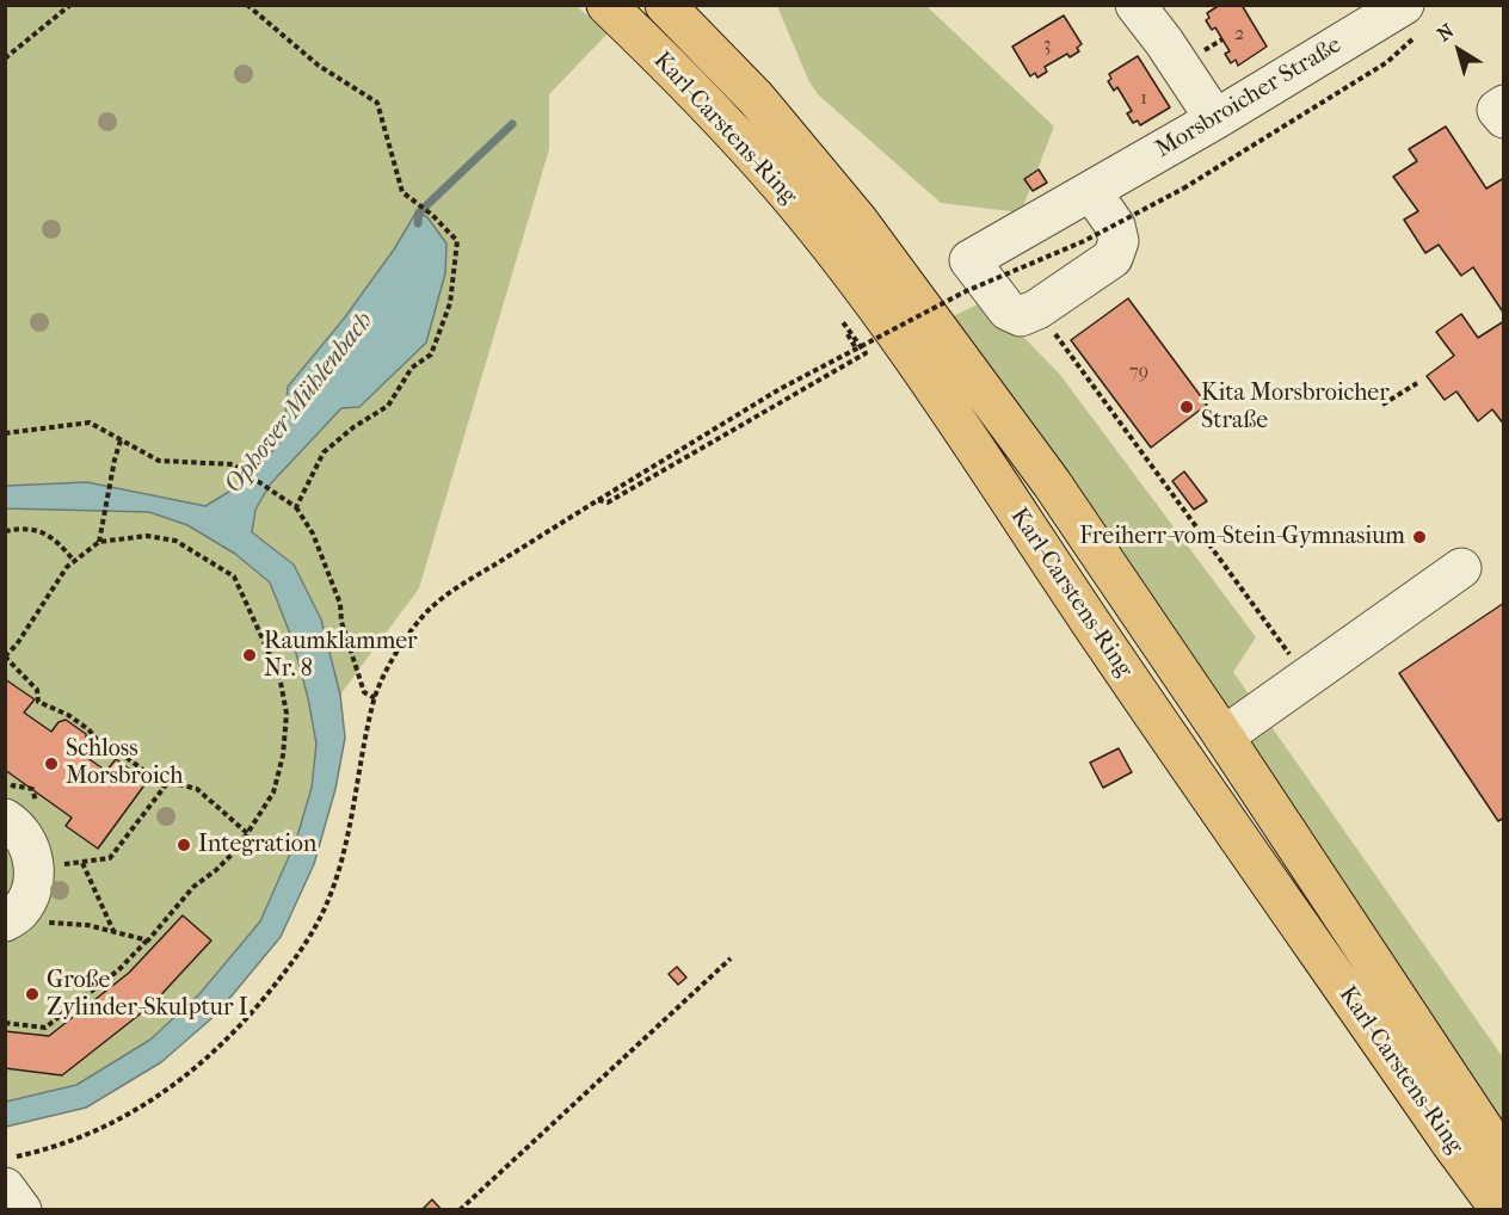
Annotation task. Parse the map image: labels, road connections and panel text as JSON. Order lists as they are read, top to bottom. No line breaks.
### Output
{"streets":{"main road":["Karl-Carstens-Ring"],"street":["Morsbroicher Straße"]},"water":["Ophover Mühlenbach"],"places":["Kita Morsbroicher Straße","Freiherr-vom-Stein-Gymnasium","Raumklammer Nr. 8","Schloss Morsbroich","Integration","Große Zylinder-Skulptur I"],"house_numbers":["2","3","1","79"],"north":"top left"}
